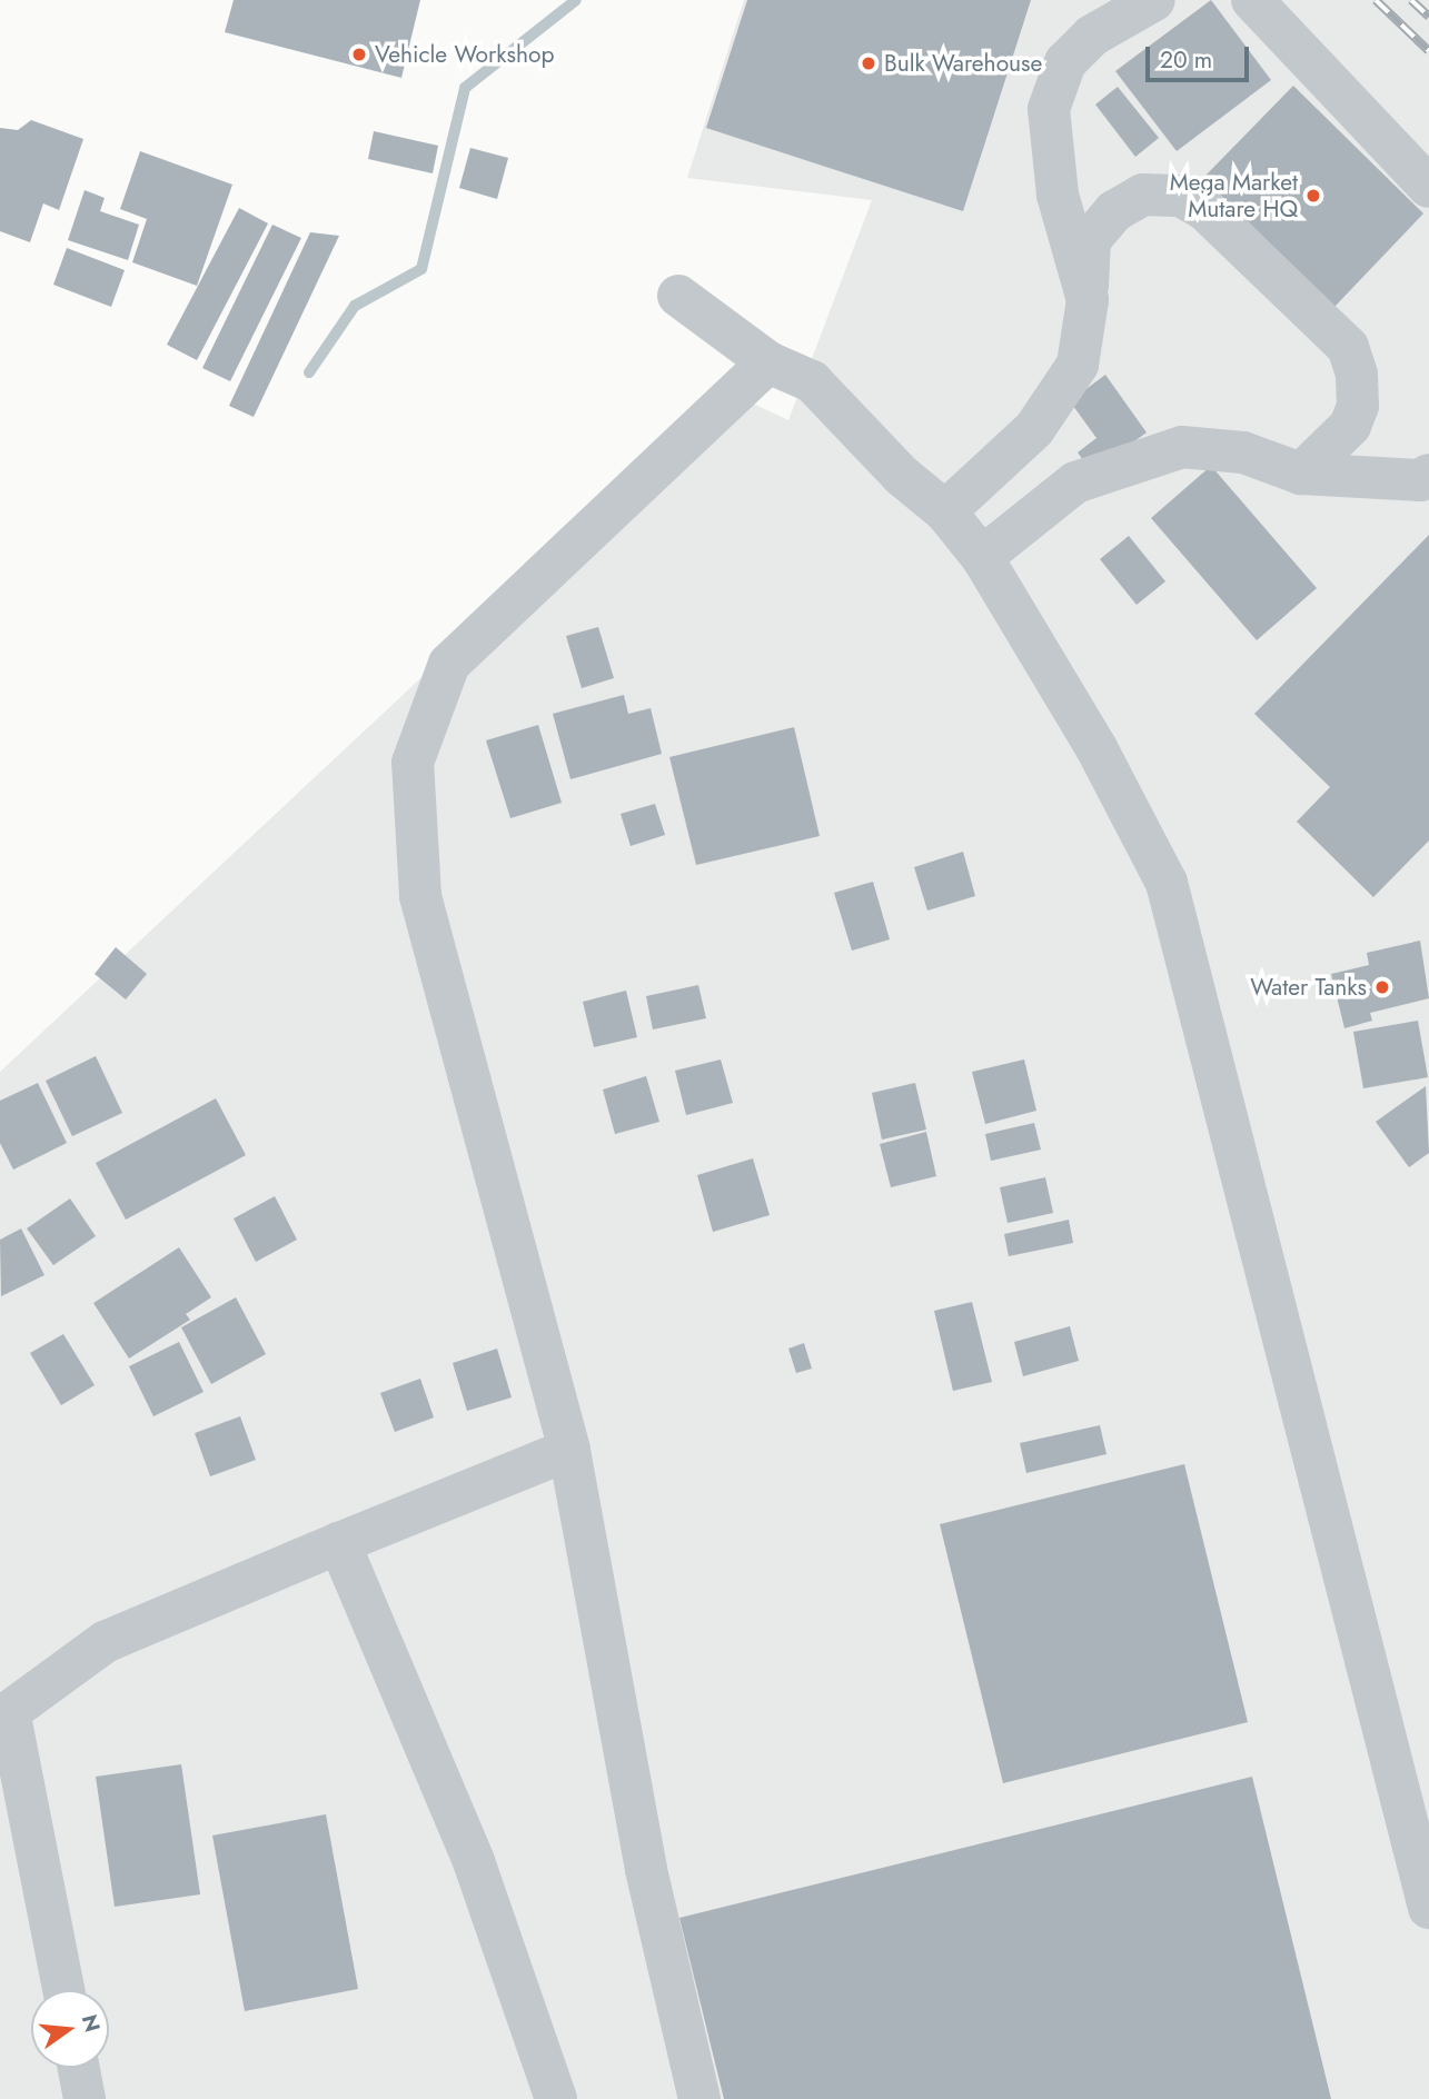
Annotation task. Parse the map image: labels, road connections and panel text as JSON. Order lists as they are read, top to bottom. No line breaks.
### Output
{"places":["Vehicle Workshop","Bulk Warehouse","Mega Market Mutare HQ","Water Tanks"],"scale_bar":"20 m","north":"right"}
